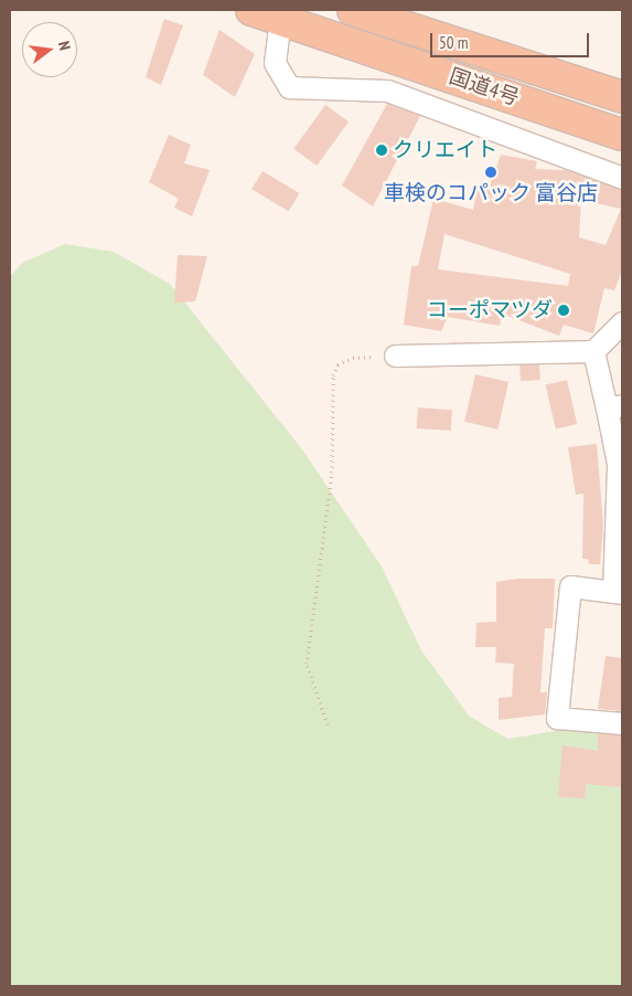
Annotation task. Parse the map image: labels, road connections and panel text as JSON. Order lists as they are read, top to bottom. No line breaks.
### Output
{"streets":{"highway":["国道4号"]},"places":["クリエイト","車検のコパック 富谷店","コーポマツダ"],"scale_bar":"50 m","north":"right"}
